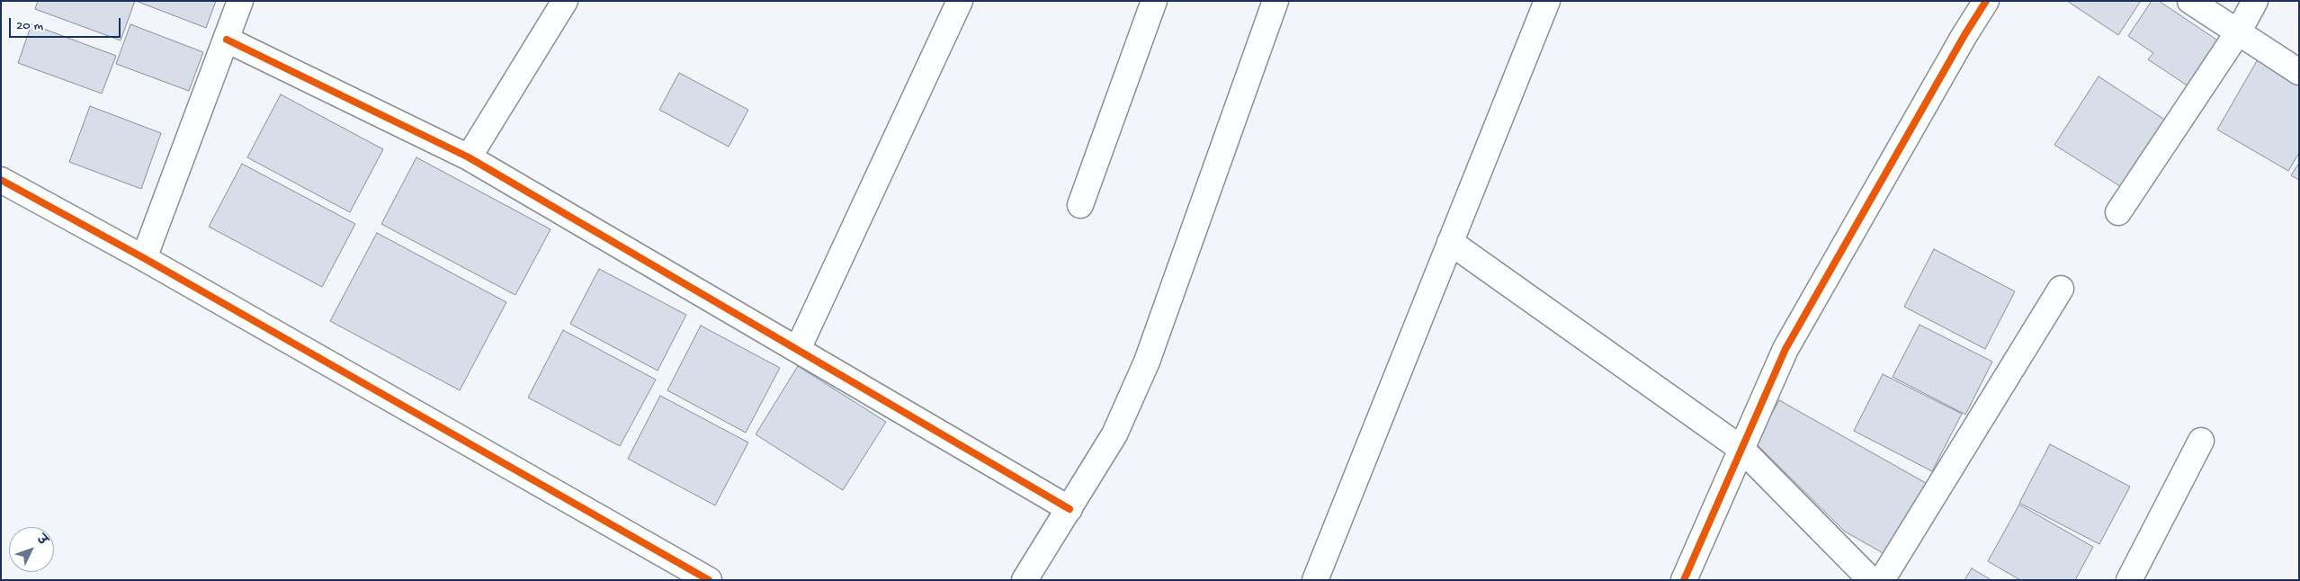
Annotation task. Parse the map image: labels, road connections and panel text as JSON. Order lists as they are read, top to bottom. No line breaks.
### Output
{"scale_bar":"20 m","north":"top right"}
